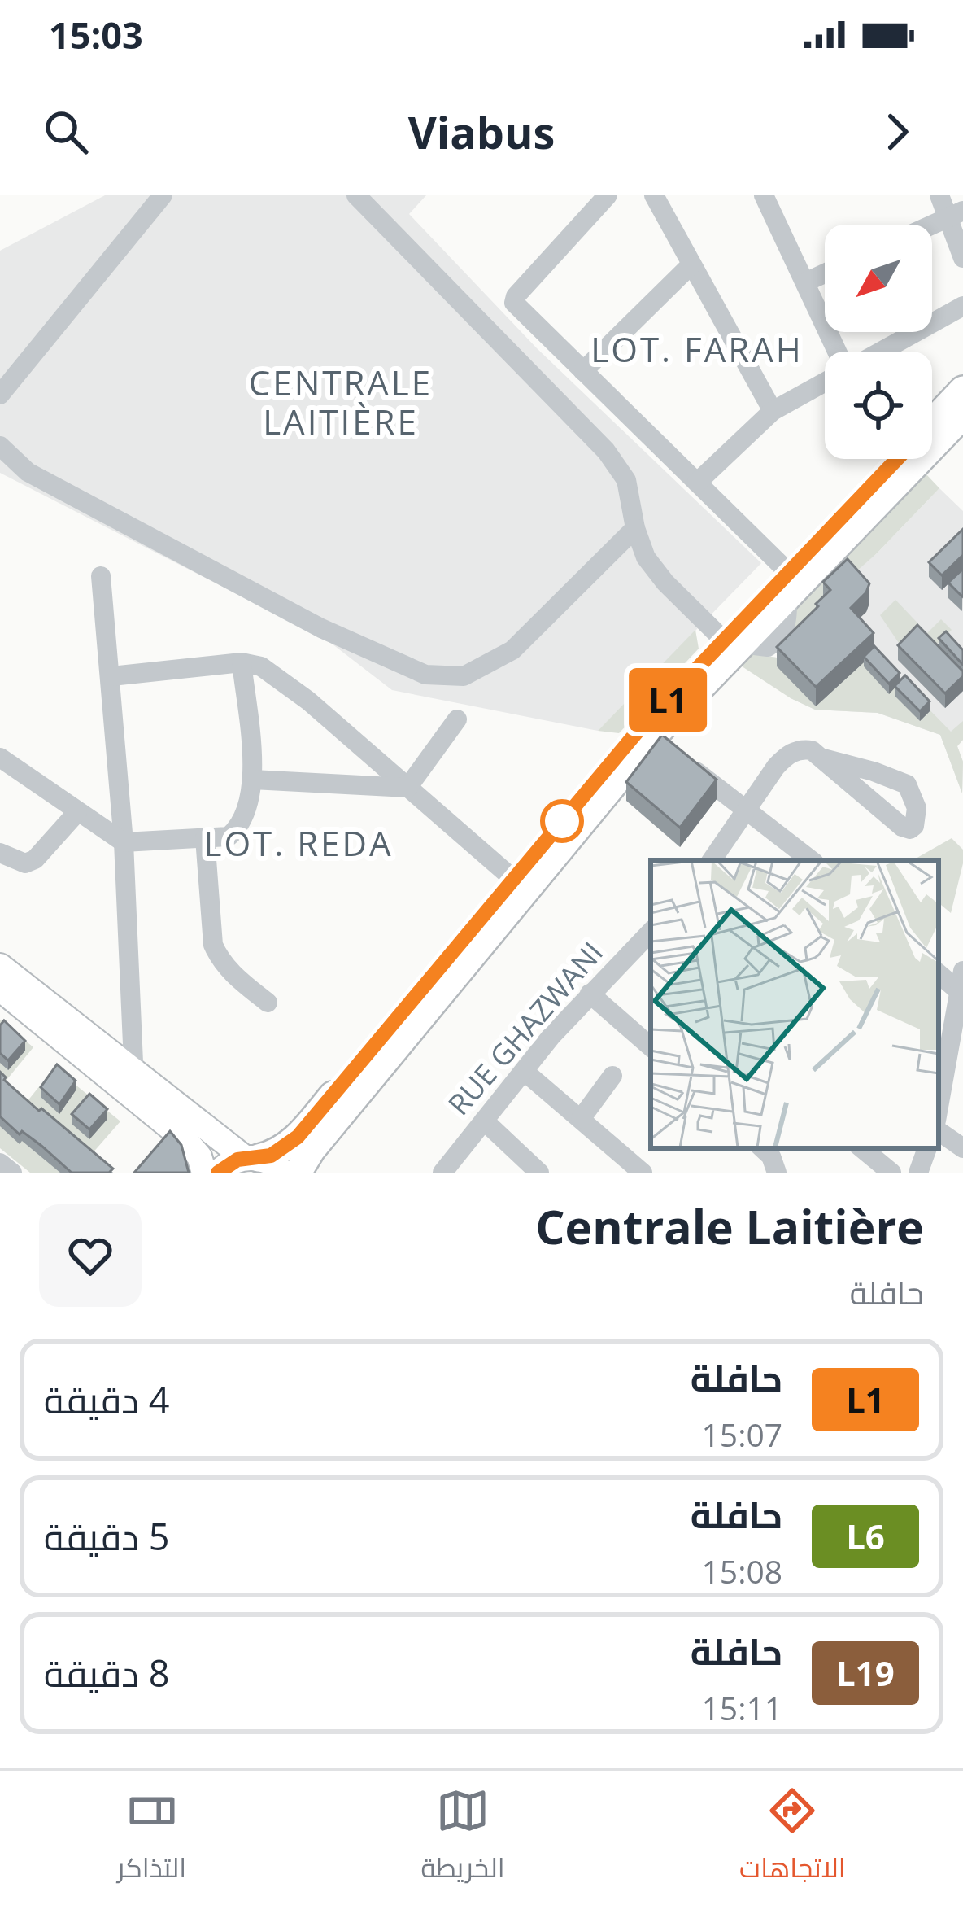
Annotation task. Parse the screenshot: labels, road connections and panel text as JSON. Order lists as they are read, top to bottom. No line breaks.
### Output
{"streets":{"street":["RUE GHAZWANI"]},"districts":["LOT. FARAH","CENTRALE LAITIÈRE","LOT. REDA"],"lines":["bus line L1"],"north":"bottom left","page":{"status":"15:03","header":"Viabus","on_map":"L1","heading":["Centrale Laitière","حافلة"],"list":[{"mark":"L1","name":"حافلة","note":"15:07","value":"4 دقيقة"},{"mark":"L6","name":"حافلة","note":"15:08","value":"5 دقيقة"},{"mark":"L19","name":"حافلة","note":"15:11","value":"8 دقيقة"}],"tabs":["الاتجاهات","الخريطة","التذاكر"]}}
